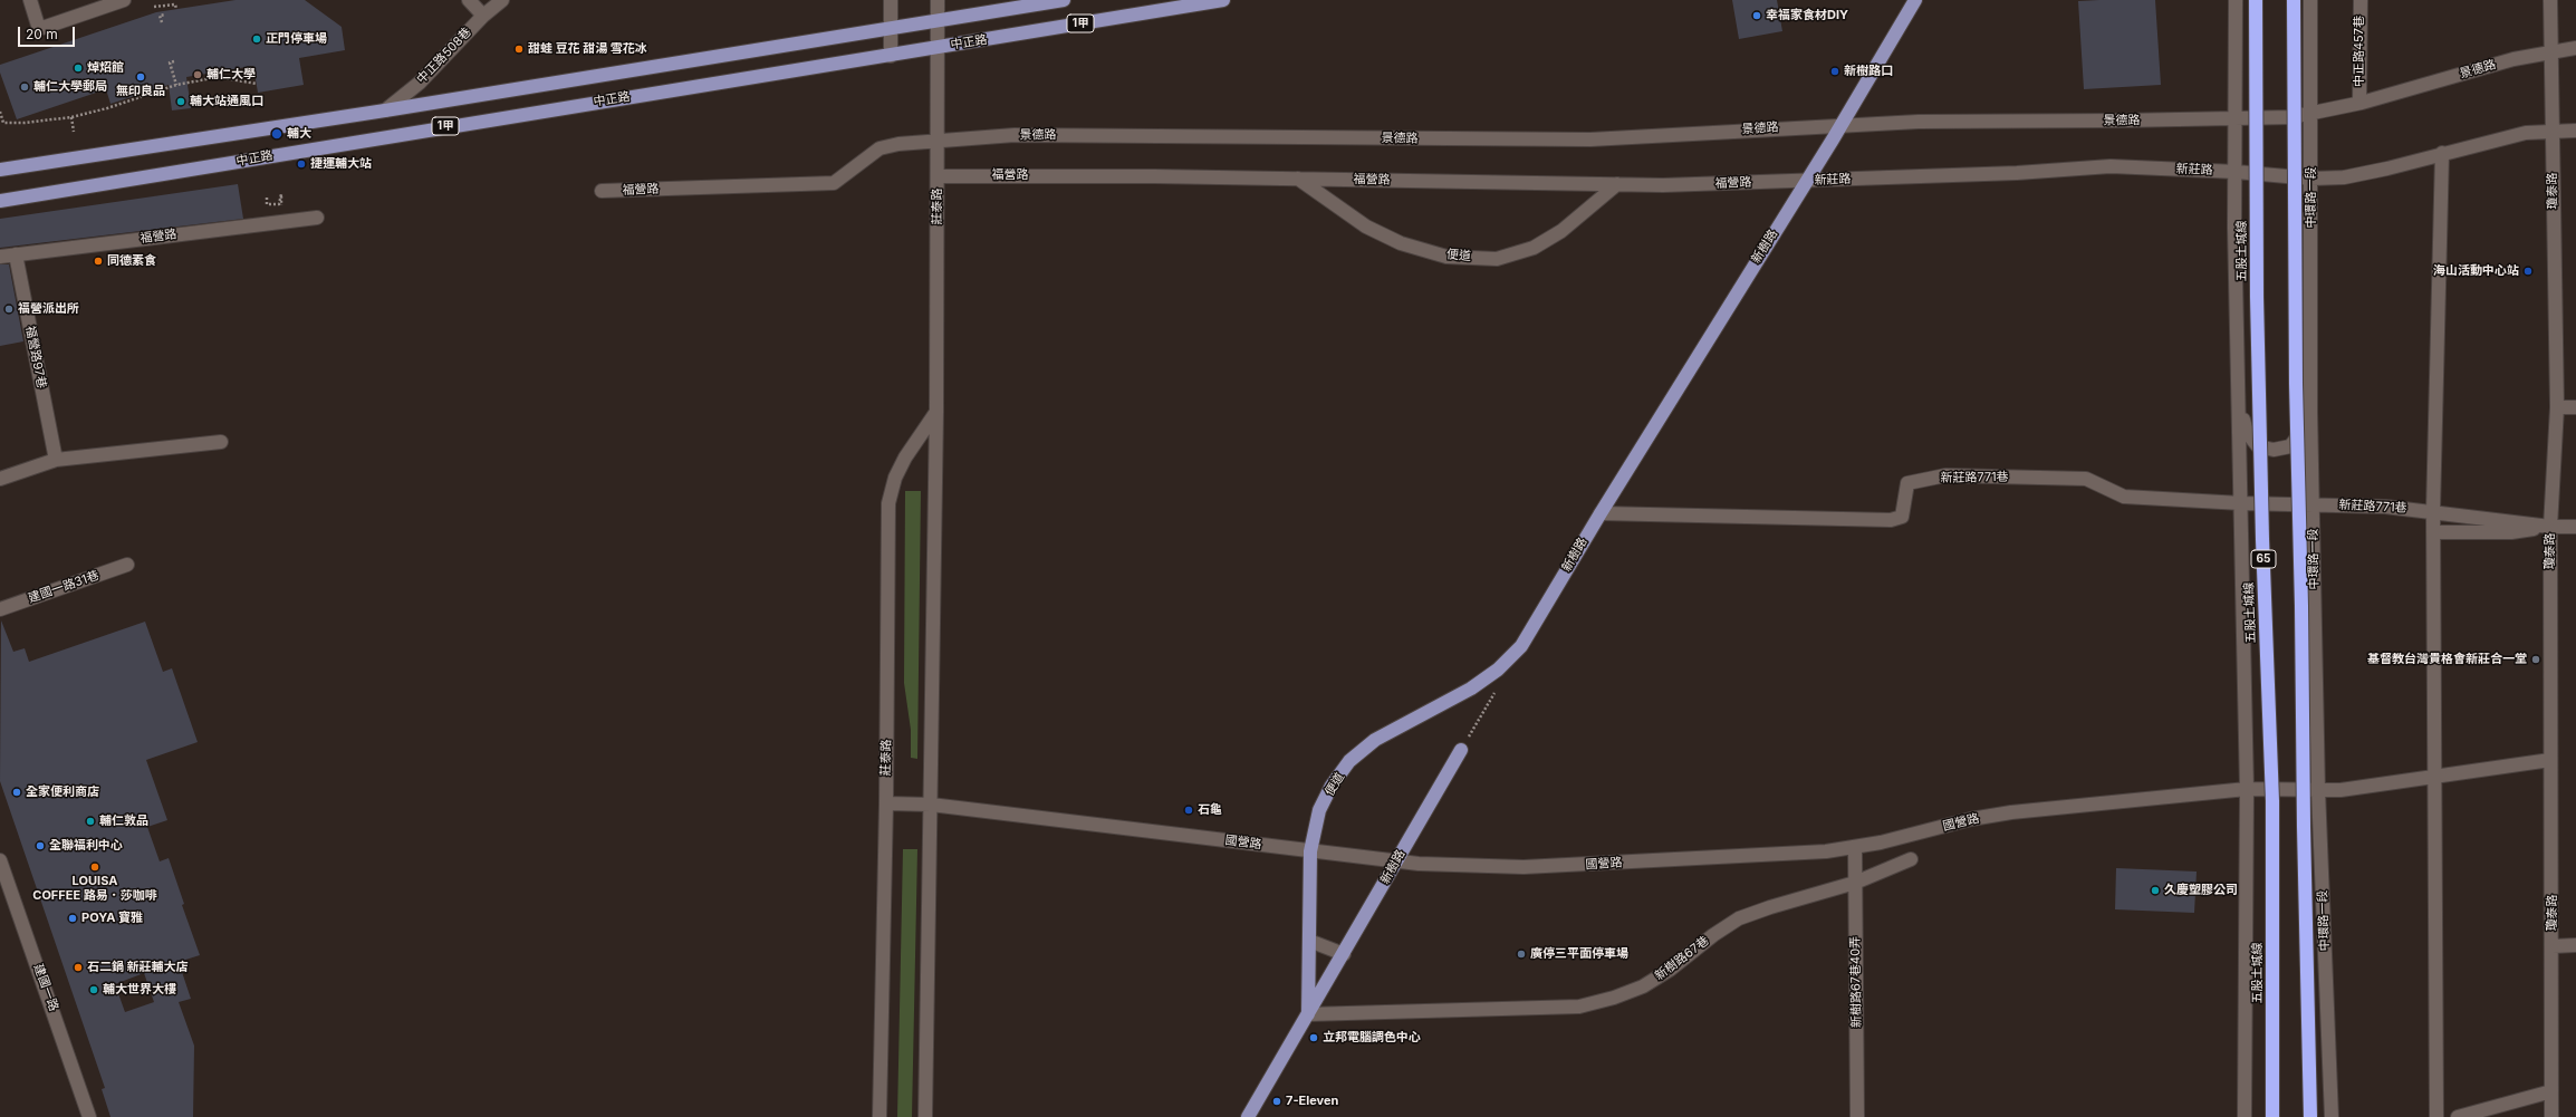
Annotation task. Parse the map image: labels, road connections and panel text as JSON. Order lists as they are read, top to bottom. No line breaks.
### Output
{"streets":{"highway":["五股土城線","65"],"main road":["1甲","中正路","新樹路","便道"],"street":["中正路457巷","中正路508巷","景德路","新莊路","福營路","瓊泰路","中環路一段","莊泰路","福營路97巷","新莊路771巷","建國一路31巷","國營路","新樹路67巷","新樹路67巷40弄","建國一路"]},"crossings":[["中正路","中正路508巷"],["中正路","莊泰路"],["中正路457巷","景德路"],["景德路","福營路"],["景德路","瓊泰路"],["景德路","中環路一段"],["景德路","莊泰路"],["景德路","新樹路"],["新莊路","福營路"],["新莊路","瓊泰路"],["新莊路","中環路一段"],["新莊路","新樹路"],["福營路","莊泰路"],["福營路","新樹路"],["福營路","便道"],["福營路","福營路97巷"],["瓊泰路","新莊路771巷"],["瓊泰路","國營路"],["中環路一段","新莊路771巷"],["中環路一段","國營路"],["莊泰路","國營路"],["新樹路","便道"],["新樹路","新莊路771巷"],["新樹路","國營路"],["新樹路","新樹路67巷"],["便道","國營路"],["便道","新樹路67巷"],["國營路","新樹路67巷40弄"],["新樹路67巷","新樹路67巷40弄"]],"places":["幸福家食材DIY","正門停車場","甜蛙 豆花 甜湯 雪花冰","焯炤館","新樹路口","輔仁大學","無印良品","輔仁大學郵局","輔大站通風口","輔大","捷運輔大站","同德素食","海山活動中心站","福營派出所","基督教台灣貴格會新莊合一堂","全家便利商店","石龜","輔仁敦品","全聯福利中心","LOUISA COFFEE 路易．莎咖啡","久慶塑膠公司","POYA 寶雅","廣停三平面停車場","石二鍋 新莊輔大店","輔大世界大樓","立邦電腦調色中心","7-Eleven"],"scale_bar":"20 m"}
